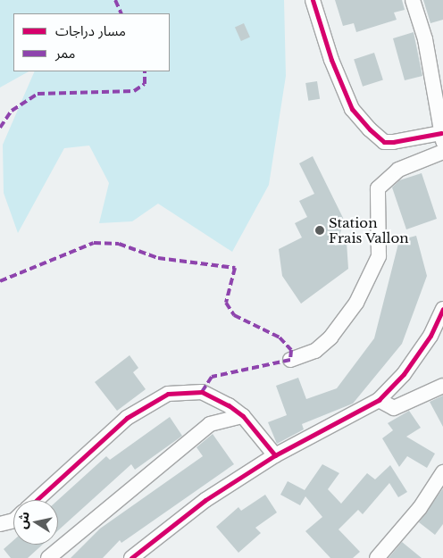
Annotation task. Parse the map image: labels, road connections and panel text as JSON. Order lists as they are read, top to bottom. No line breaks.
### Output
{"places":["Station Frais Vallon"],"legend":["مسار دراجات","ممر"],"north":"left"}
